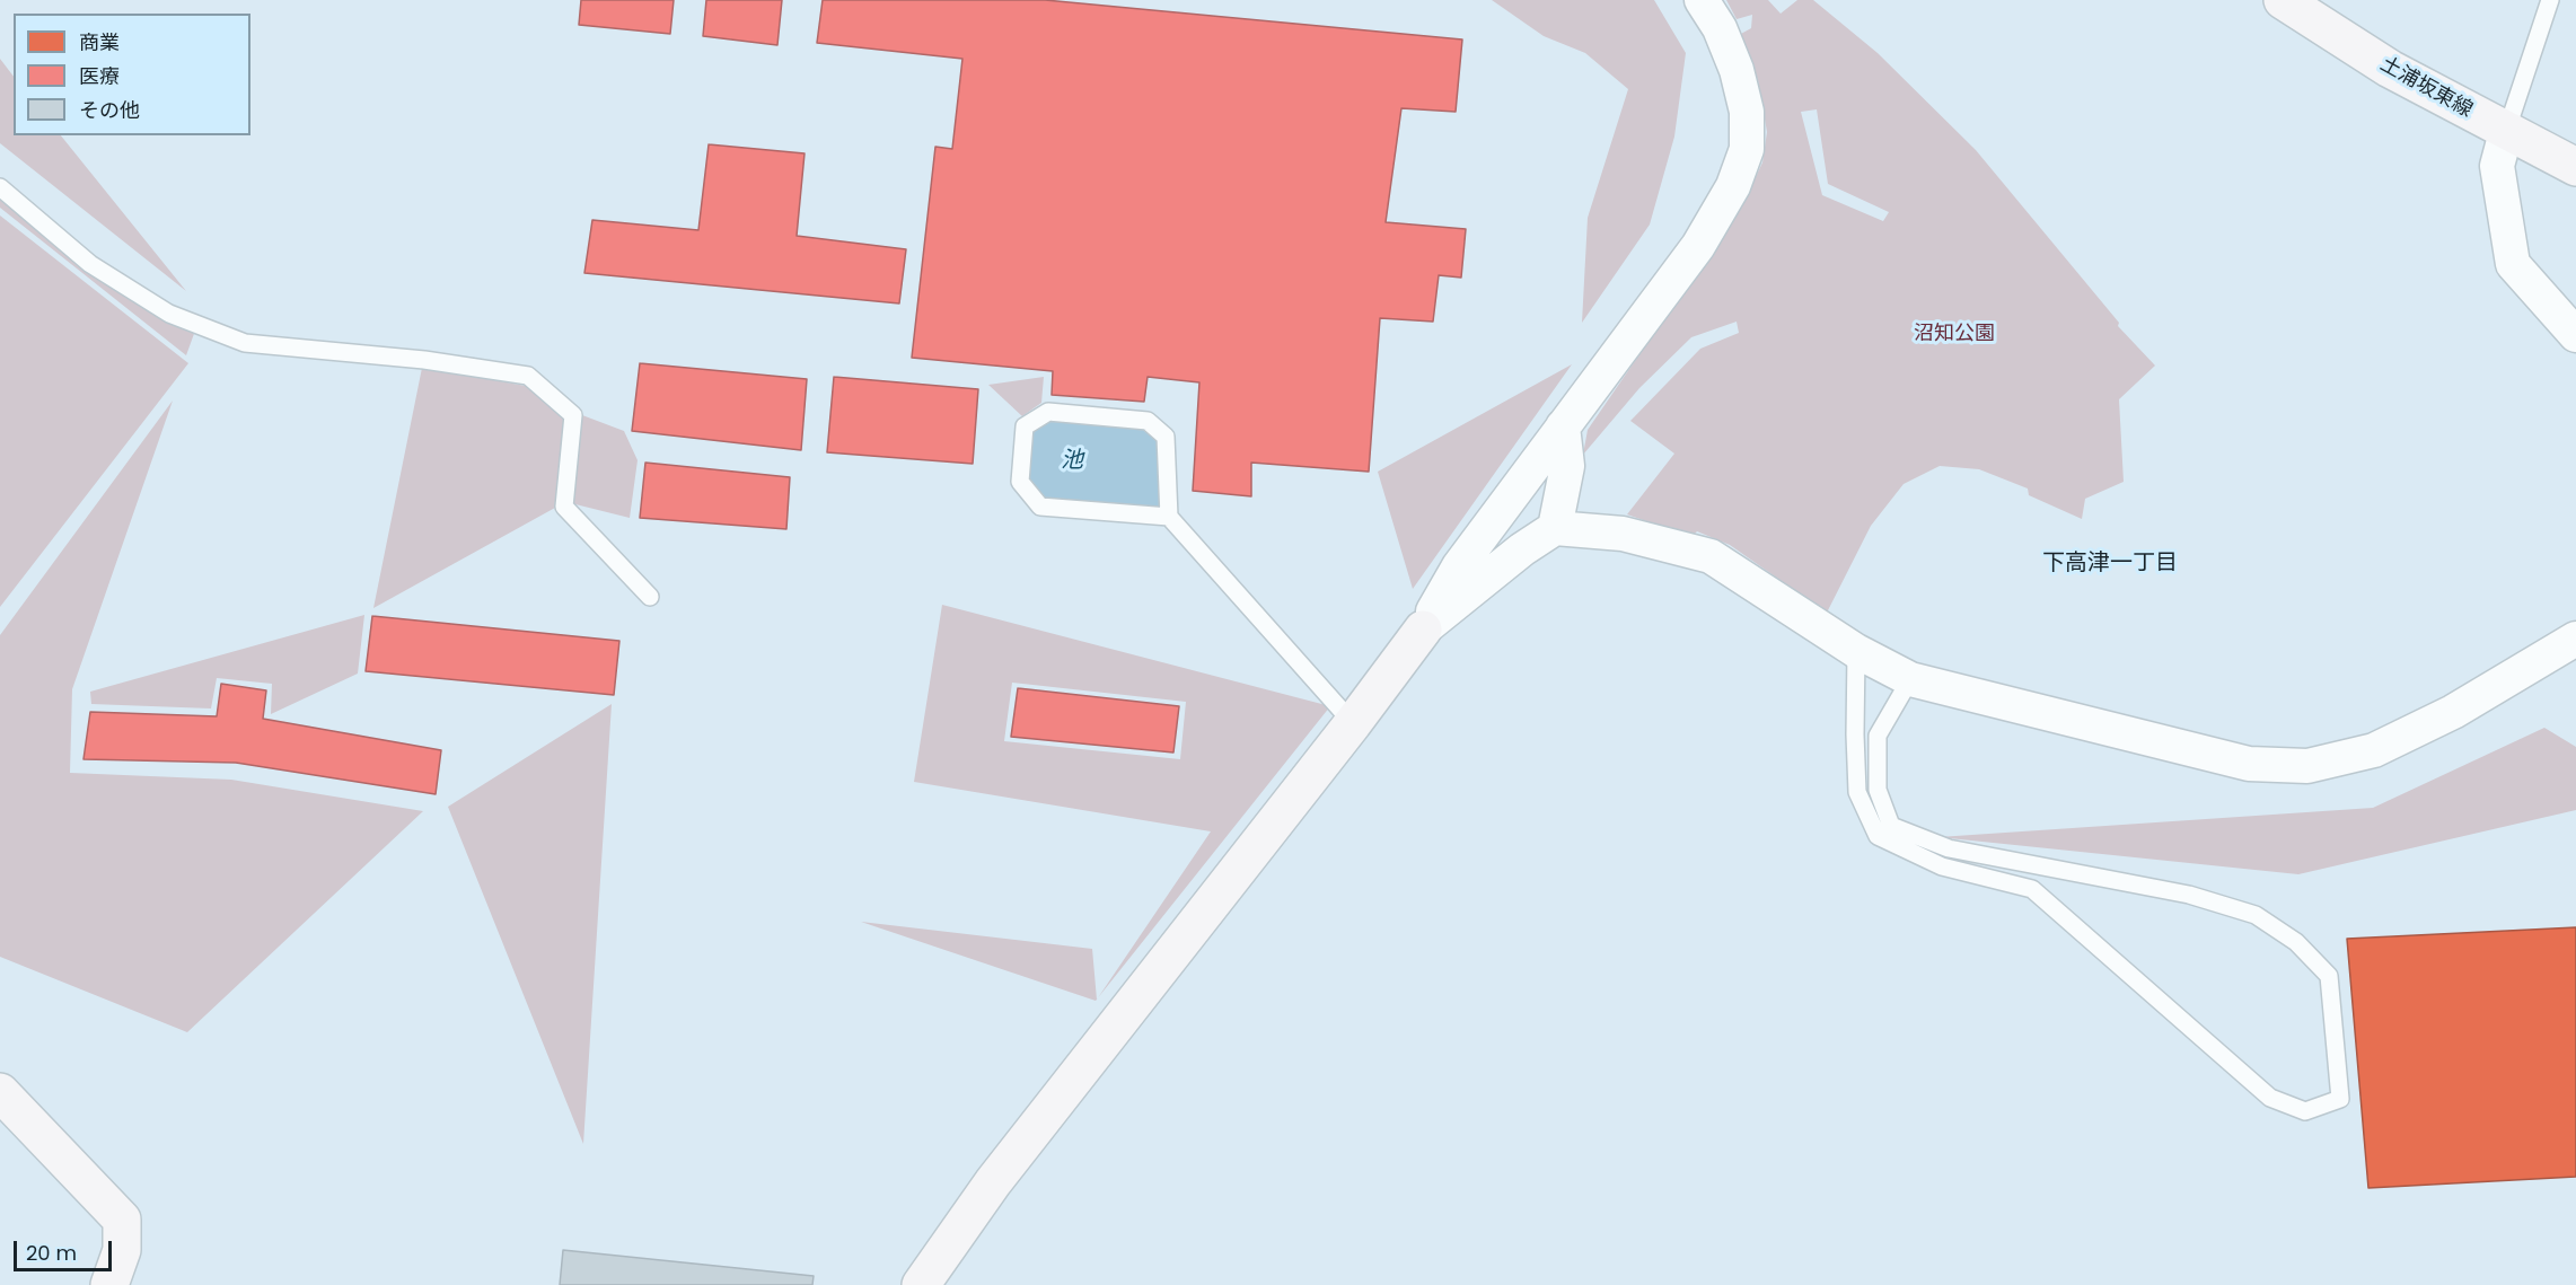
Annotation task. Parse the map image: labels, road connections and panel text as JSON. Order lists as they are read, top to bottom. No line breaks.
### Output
{"streets":{"street":["土浦坂東線"]},"districts":["下高津一丁目"],"water":["池"],"parks":["沼知公園"],"legend":["商業","医療","その他"],"scale_bar":"20 m"}
